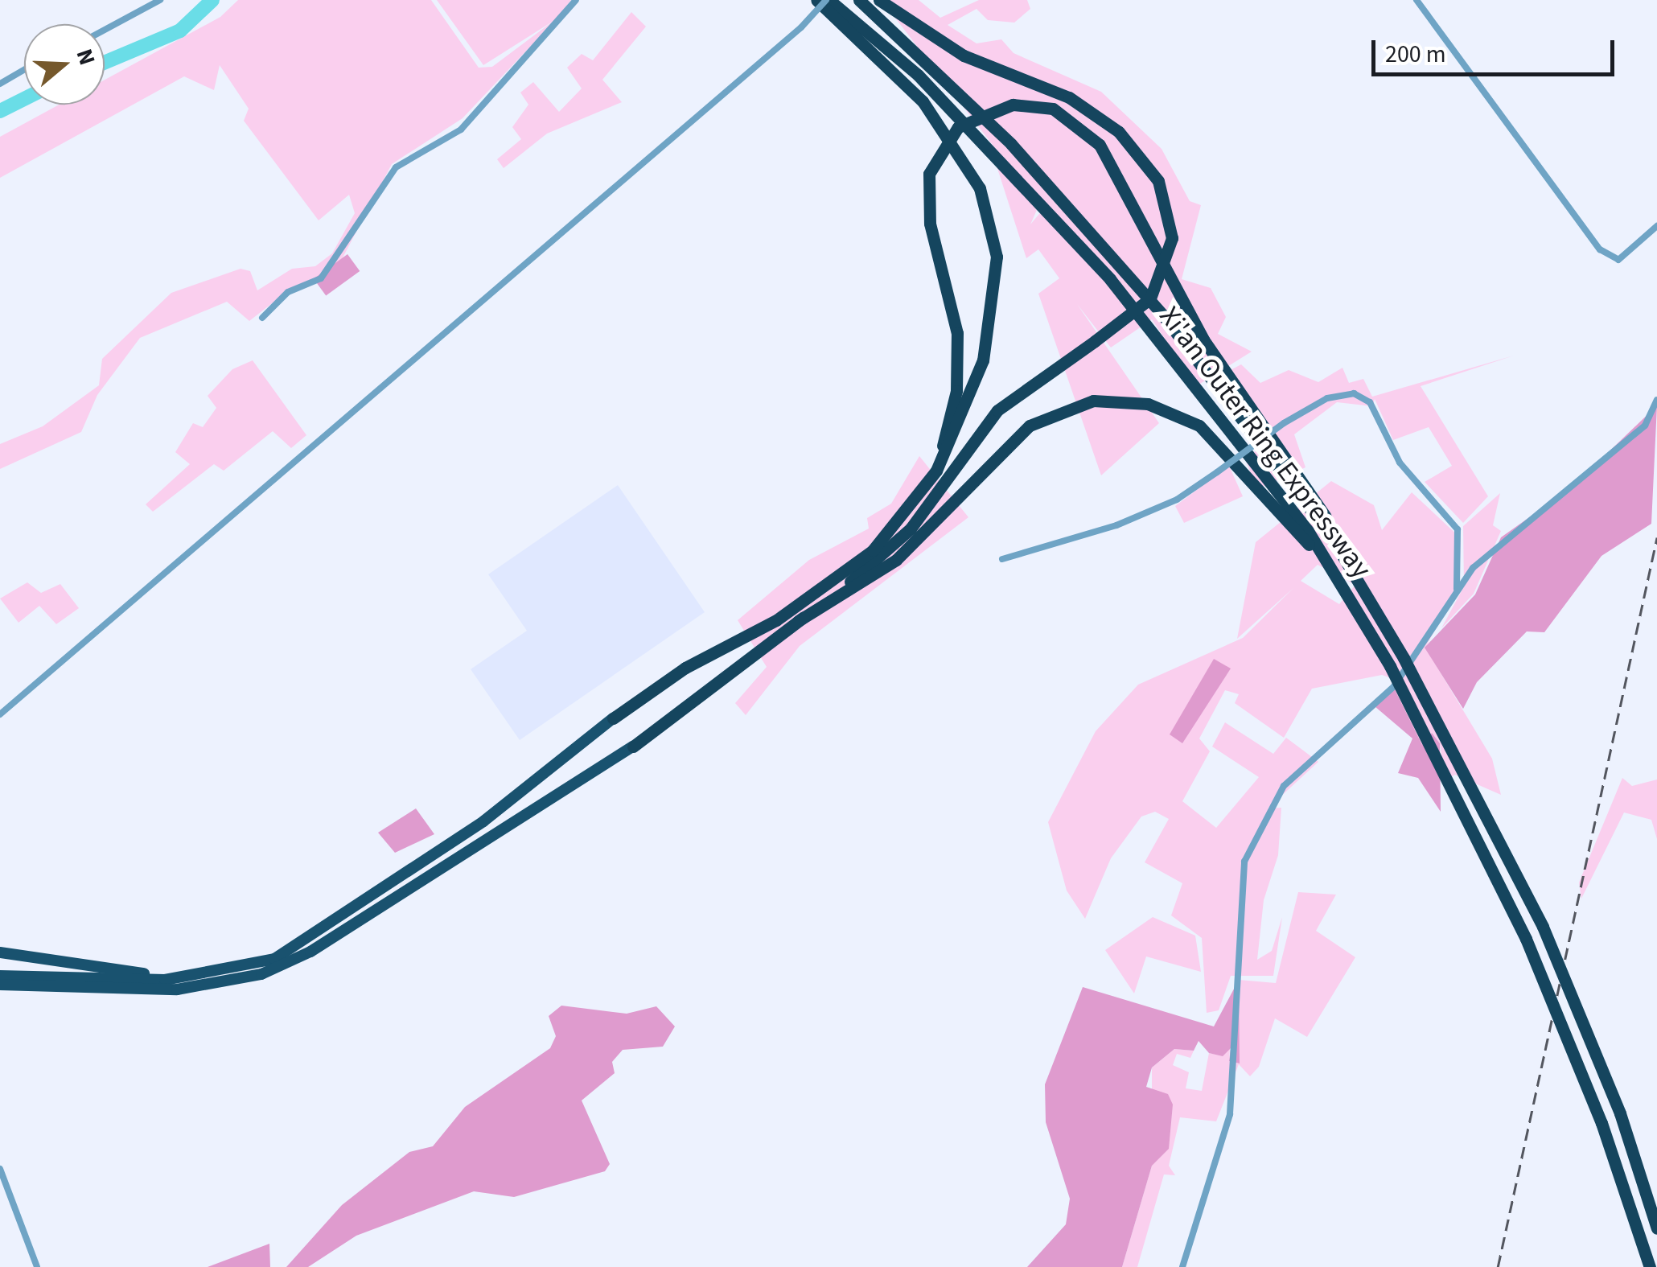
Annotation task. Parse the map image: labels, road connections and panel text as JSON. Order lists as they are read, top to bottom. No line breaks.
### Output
{"streets":{"highway":["Xi'an Outer Ring Expressway"]},"scale_bar":"200 m","north":"right"}
